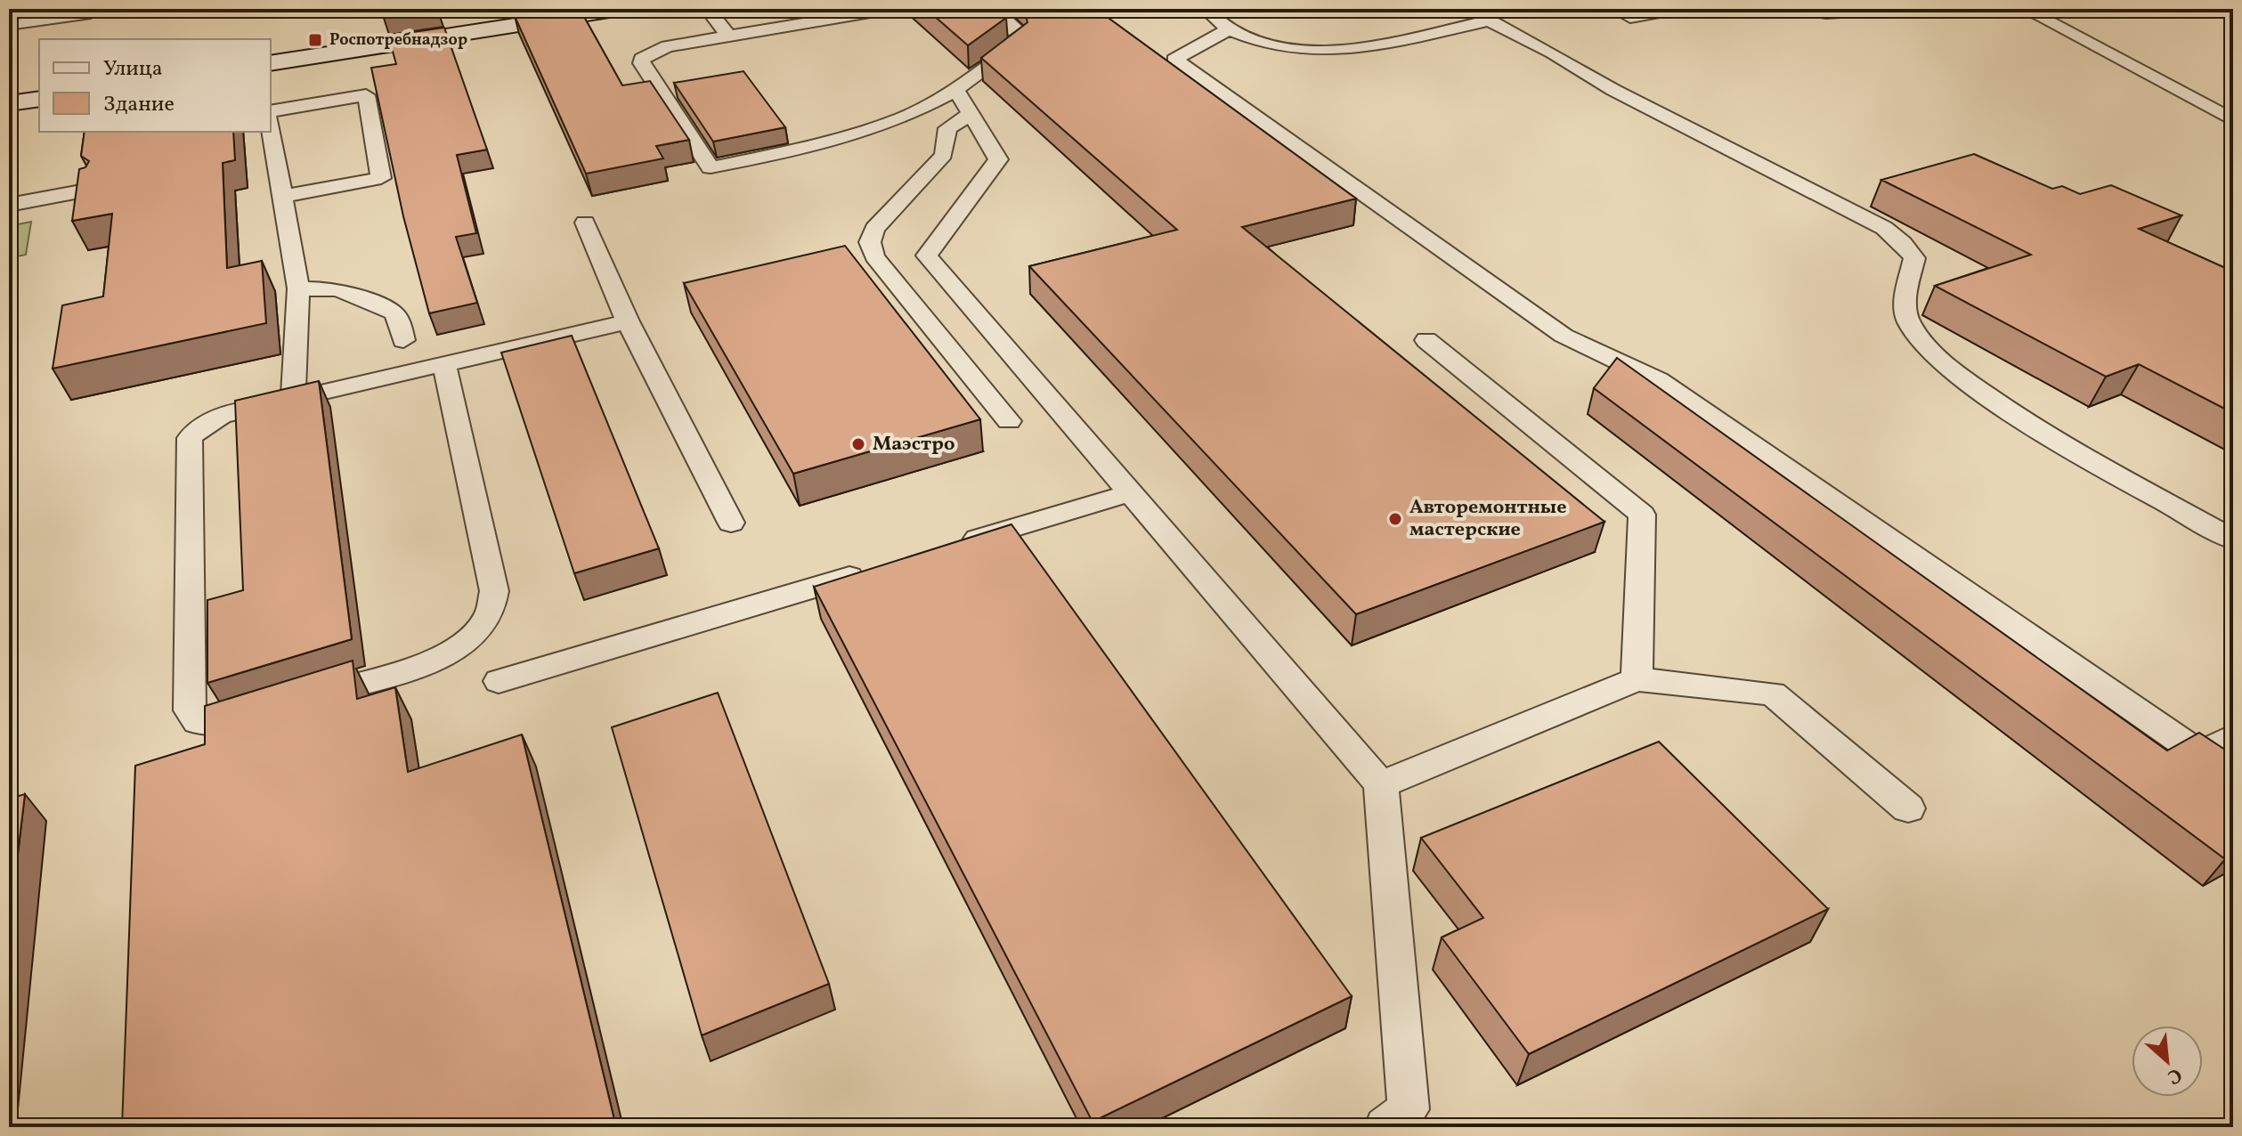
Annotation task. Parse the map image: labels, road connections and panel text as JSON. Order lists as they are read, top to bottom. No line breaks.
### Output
{"places":{"transit":["Роспотребнадзор"],"other":["Маэстро","Авторемонтные мастерские"]},"legend":["Улица","Здание"],"north":"bottom right"}
